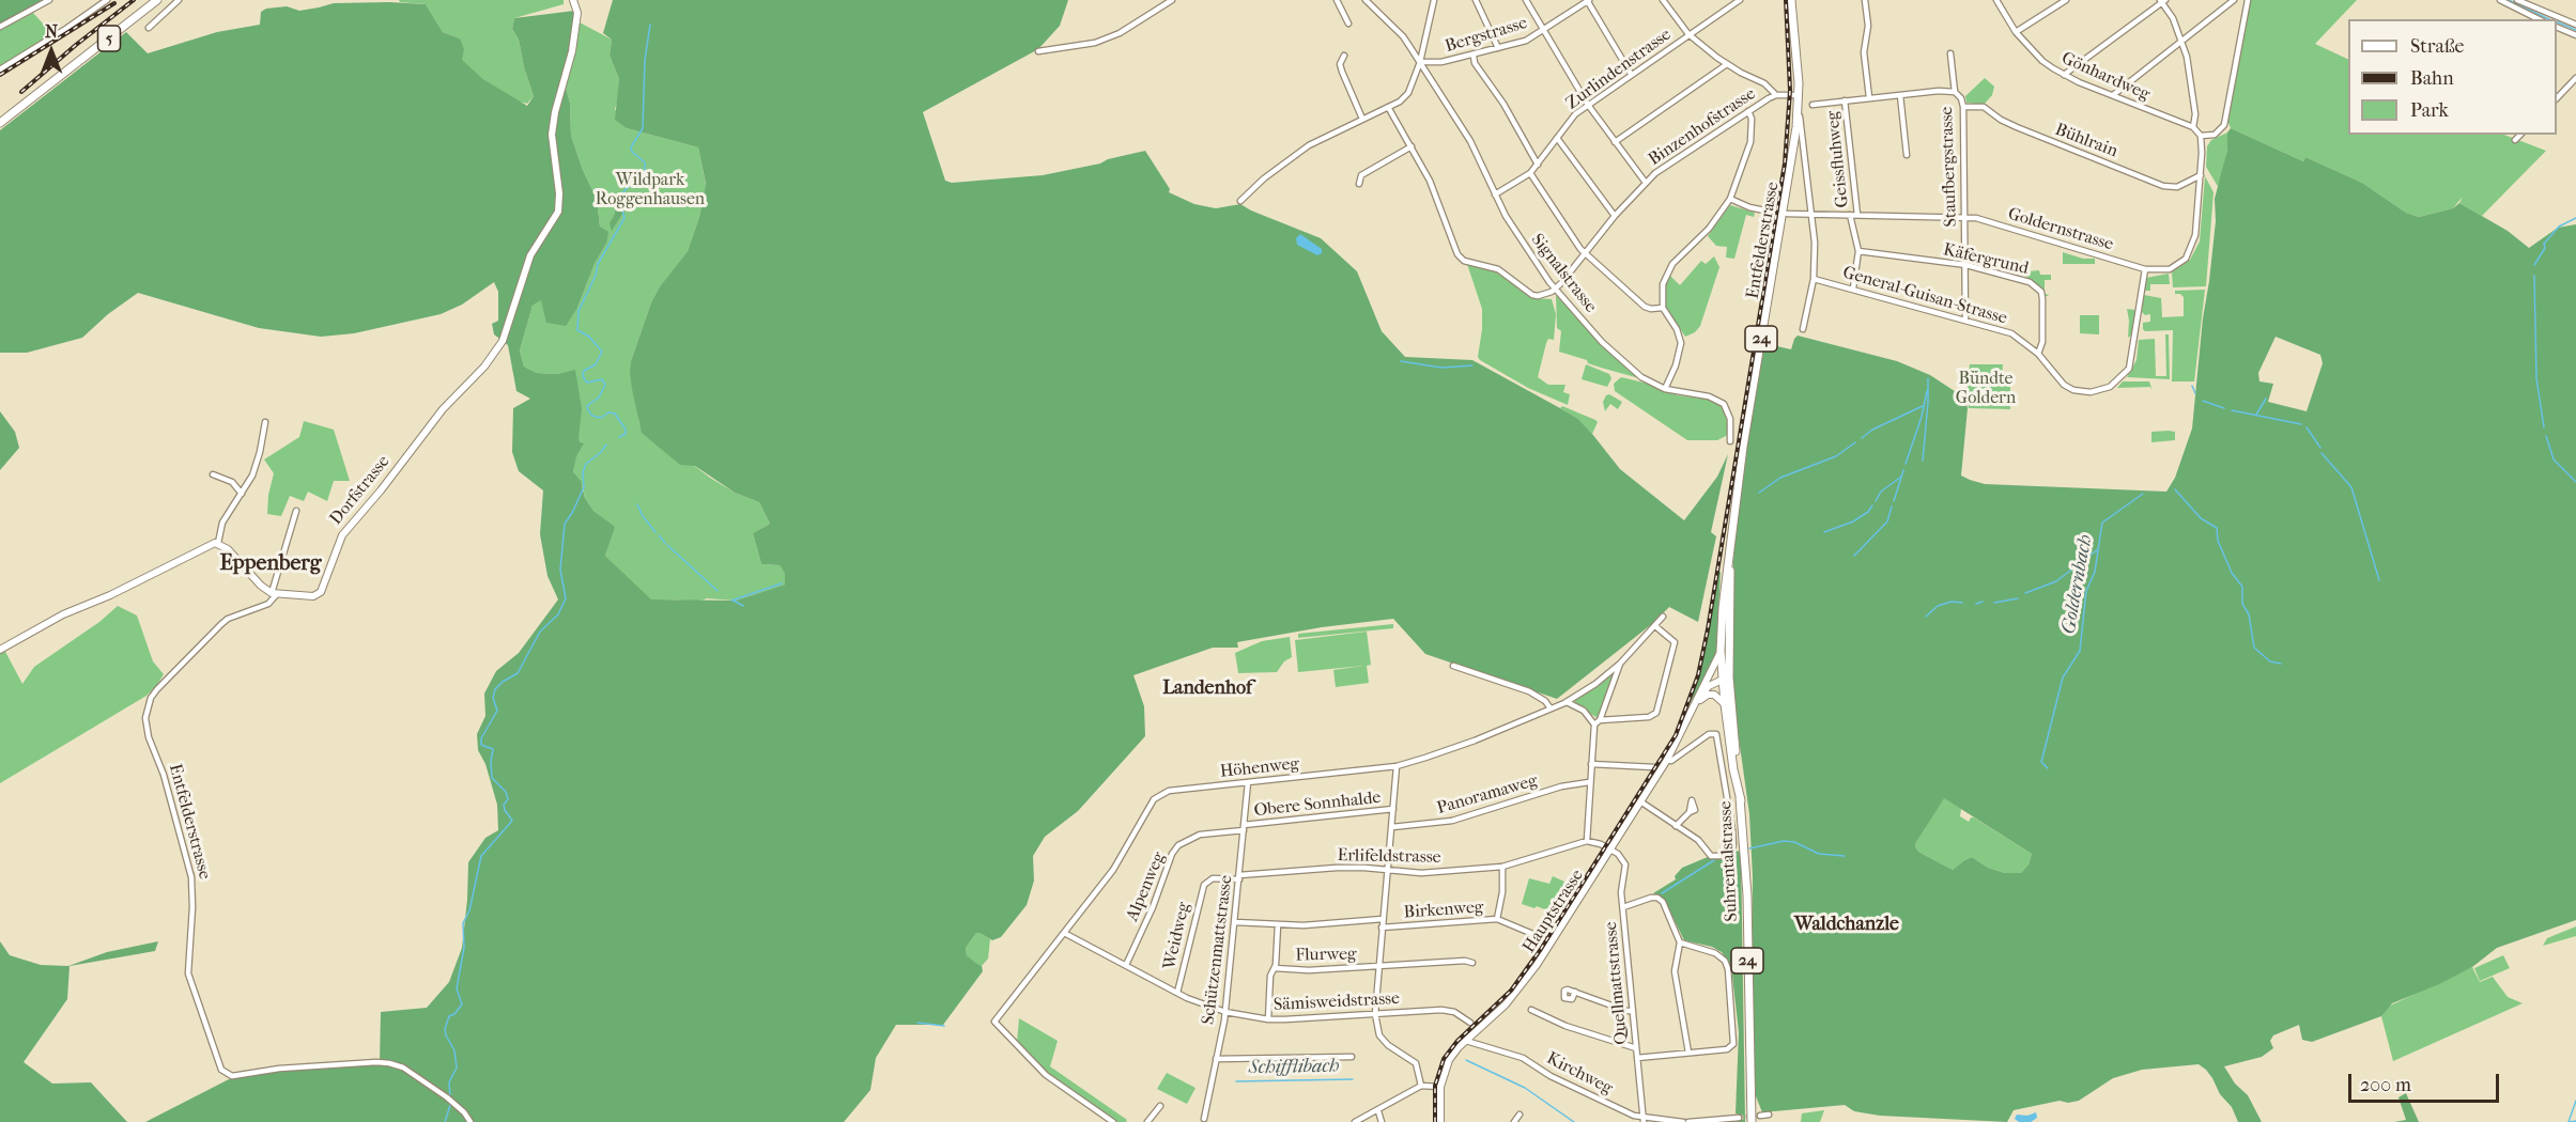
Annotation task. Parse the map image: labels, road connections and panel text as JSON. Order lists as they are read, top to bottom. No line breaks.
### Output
{"streets":{"main road":["5","Entfelderstrasse","24","Suhrentalstrasse"],"street":["Bergstrasse","Zurlindenstrasse","Gönhardweg","Binzenhofstrasse","Bühlrain","Geissfluhweg","Staufbergstrasse","Goldernstrasse","Käfergrund","Signalstrasse","General-Guisan-Strasse","Dorfstrasse","Höhenweg","Panoramaweg","Obere Sonnhalde","Erlifeldstrasse","Alpenweg","Birkenweg","Hauptstrasse","Weidweg","Schützenmattstrasse","Flurweg","Quellmattstrasse","Sämisweidstrasse","Kirchweg"]},"crossings":[["Bergstrasse","Signalstrasse"],["Zurlindenstrasse","Signalstrasse"],["Binzenhofstrasse","Entfelderstrasse"],["Binzenhofstrasse","Signalstrasse"],["Bühlrain","Staufbergstrasse"],["Bühlrain","Goldernstrasse"],["Geissfluhweg","Goldernstrasse"],["Geissfluhweg","Käfergrund"],["Geissfluhweg","General-Guisan-Strasse"],["Staufbergstrasse","Goldernstrasse"],["Staufbergstrasse","Käfergrund"],["Staufbergstrasse","General-Guisan-Strasse"],["Goldernstrasse","General-Guisan-Strasse"],["Entfelderstrasse","Dorfstrasse"],["Entfelderstrasse","Suhrentalstrasse"],["Entfelderstrasse","Hauptstrasse"],["Käfergrund","General-Guisan-Strasse"],["Höhenweg","Schützenmattstrasse"],["Höhenweg","Sämisweidstrasse"],["Obere Sonnhalde","Alpenweg"],["Obere Sonnhalde","Schützenmattstrasse"],["Erlifeldstrasse","Weidweg"],["Erlifeldstrasse","Schützenmattstrasse"],["Alpenweg","Schützenmattstrasse"],["Alpenweg","Sämisweidstrasse"],["Hauptstrasse","Quellmattstrasse"],["Hauptstrasse","Kirchweg"],["Weidweg","Schützenmattstrasse"],["Weidweg","Sämisweidstrasse"],["Schützenmattstrasse","Sämisweidstrasse"],["Quellmattstrasse","Kirchweg"]],"districts":["Eppenberg","Landenhof","Waldchanzle"],"water":["Goldernbach","Schifflibach"],"parks":["Wildpark Roggenhausen","Bündte Goldern"],"legend":["Straße","Bahn","Park"],"scale_bar":"200 m","north":"top"}
